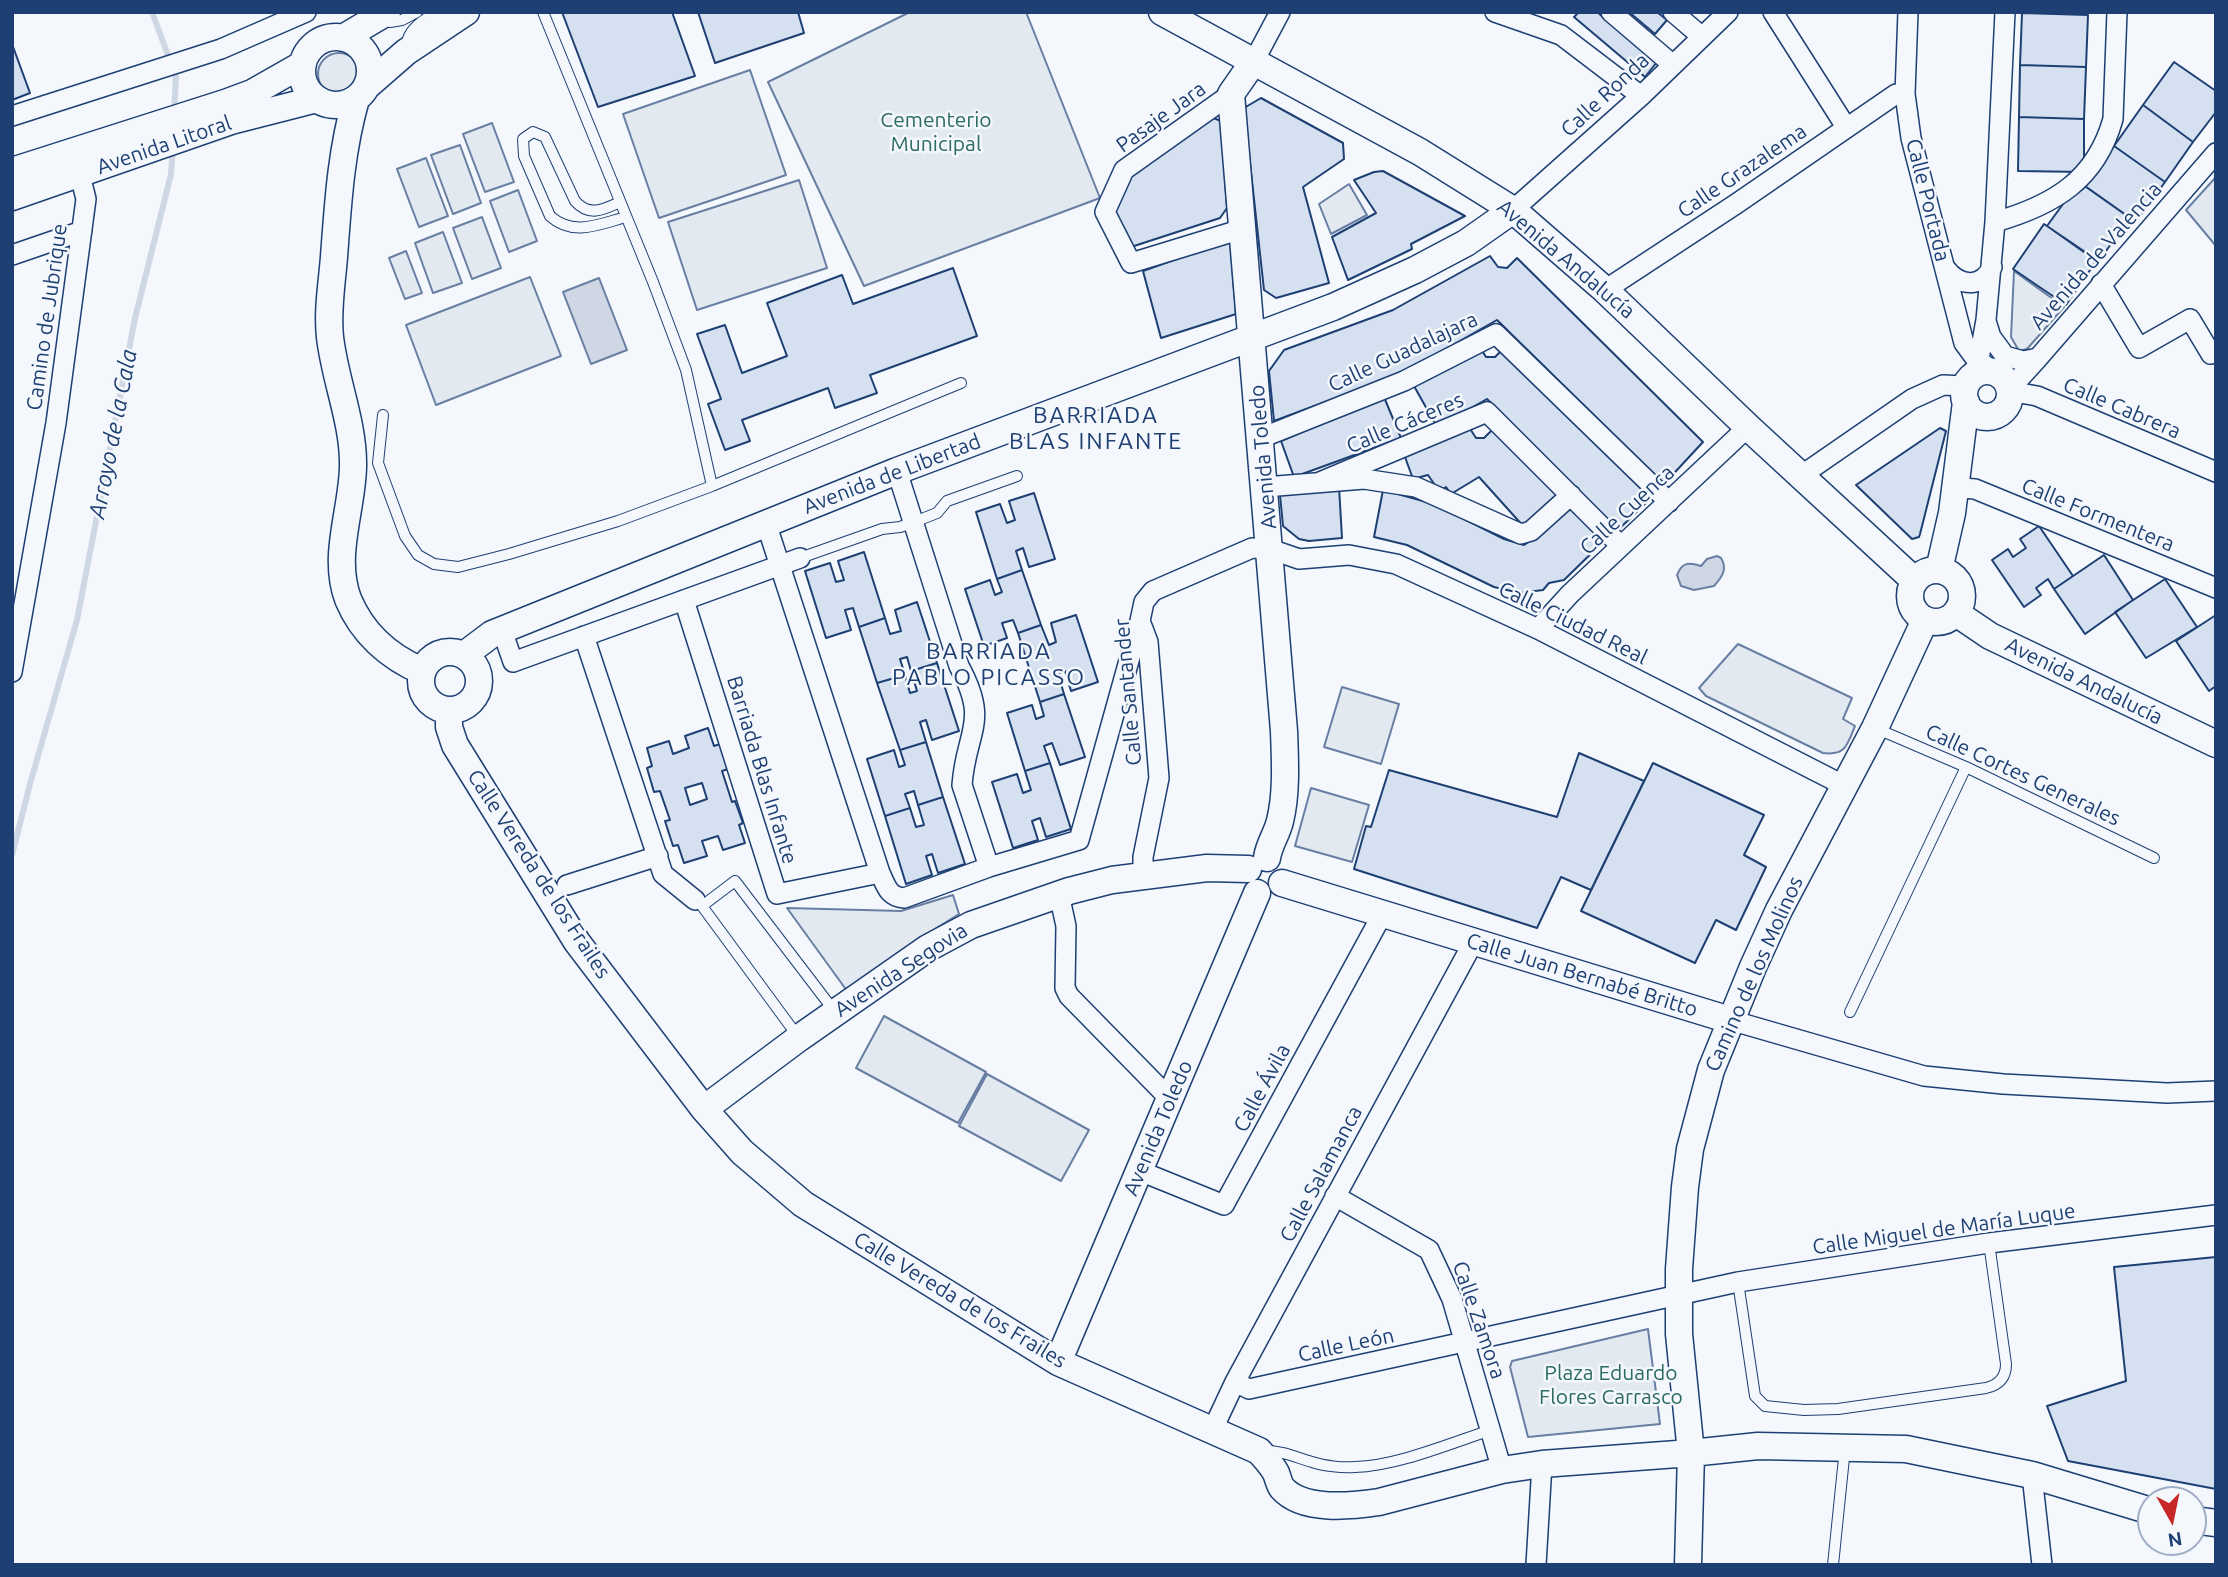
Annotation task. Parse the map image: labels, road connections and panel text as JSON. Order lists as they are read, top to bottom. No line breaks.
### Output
{"streets":{"street":["Calle Ronda","Pasaje Jara","Avenida Litoral","Calle Grazalema","Calle Portada","Avenida de Valencia","Avenida Andalucía","Camino de Jubrique","Calle Guadalajara","Calle Cabrera","Calle Cáceres","Avenida Toledo","Avenida de Libertad","Calle Cuenca","Calle Formentera","Calle Ciudad Real","Calle Santander","Barriada Blas Infante","Calle Vereda de los Frailes","Avenida Segovia","Camino de los Molinos","Calle Juan Bernabé Britto","Calle Ávila","Calle Salamanca","Calle Miguel de María Luque","Calle Zamora","Calle León"],"lane":["Calle Cortes Generales"]},"crossings":[["Calle Ronda","Avenida Andalucía"],["Calle Ronda","Avenida de Libertad"],["Pasaje Jara","Avenida Toledo"],["Avenida Litoral","Camino de Jubrique"],["Calle Grazalema","Calle Portada"],["Calle Grazalema","Avenida Andalucía"],["Calle Portada","Avenida de Valencia"],["Calle Portada","Calle Cabrera"],["Avenida de Valencia","Calle Cabrera"],["Avenida Andalucía","Avenida de Libertad"],["Avenida Andalucía","Calle Cuenca"],["Avenida Andalucía","Camino de los Molinos"],["Calle Guadalajara","Avenida Toledo"],["Calle Guadalajara","Calle Cuenca"],["Calle Cáceres","Calle Cuenca"],["Avenida Toledo","Avenida de Libertad"],["Avenida Toledo","Calle Ciudad Real"],["Avenida Toledo","Calle Santander"],["Avenida Toledo","Calle Vereda de los Frailes"],["Avenida Toledo","Avenida Segovia"],["Avenida Toledo","Calle Juan Bernabé Britto"],["Avenida Toledo","Calle Ávila"],["Avenida de Libertad","Calle Vereda de los Frailes"],["Calle Cuenca","Calle Ciudad Real"],["Calle Ciudad Real","Calle Santander"],["Calle Ciudad Real","Camino de los Molinos"],["Calle Santander","Avenida Segovia"],["Calle Cortes Generales","Camino de los Molinos"],["Calle Vereda de los Frailes","Avenida Segovia"],["Calle Vereda de los Frailes","Calle Salamanca"],["Avenida Segovia","Calle Juan Bernabé Britto"],["Camino de los Molinos","Calle Juan Bernabé Britto"],["Camino de los Molinos","Calle Miguel de María Luque"],["Calle Juan Bernabé Britto","Calle Ávila"],["Calle Juan Bernabé Britto","Calle Salamanca"],["Calle Salamanca","Calle Zamora"],["Calle Salamanca","Calle León"],["Calle Zamora","Calle León"]],"districts":["BARRIADA BLAS INFANTE","BARRIADA PABLO PICASSO"],"water":["Arroyo de la Cala"],"parks":["Cementerio Municipal","Plaza Eduardo Flores Carrasco"],"north":"bottom"}
